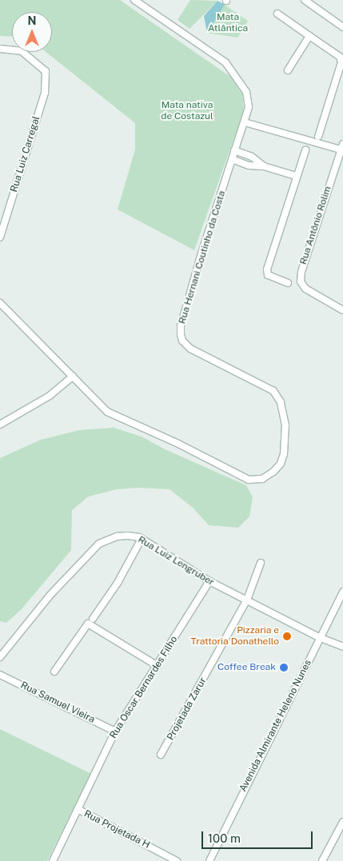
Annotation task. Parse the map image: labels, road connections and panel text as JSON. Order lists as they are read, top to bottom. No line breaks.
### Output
{"streets":{"street":["Rua Luiz Carregal","Rua Antônio Rolim","Rua Hernani Coutinho da Costa","Rua Luiz Lengruber","Rua Oscar Bernardes Filho","Rua Samuel Vieira","Projetada Zarur","Avenida Almirante Heleno Nunes","Rua Projetada H"]},"crossings":[["Rua Luiz Lengruber","Rua Oscar Bernardes Filho"],["Rua Luiz Lengruber","Projetada Zarur"],["Rua Luiz Lengruber","Avenida Almirante Heleno Nunes"],["Rua Oscar Bernardes Filho","Rua Samuel Vieira"],["Rua Oscar Bernardes Filho","Rua Projetada H"]],"parks":["Mata Atlântica","Mata nativa de Costazul"],"places":["Pizzaria e Trattoria Donathello","Coffee Break"],"scale_bar":"100 m","north":"top"}
